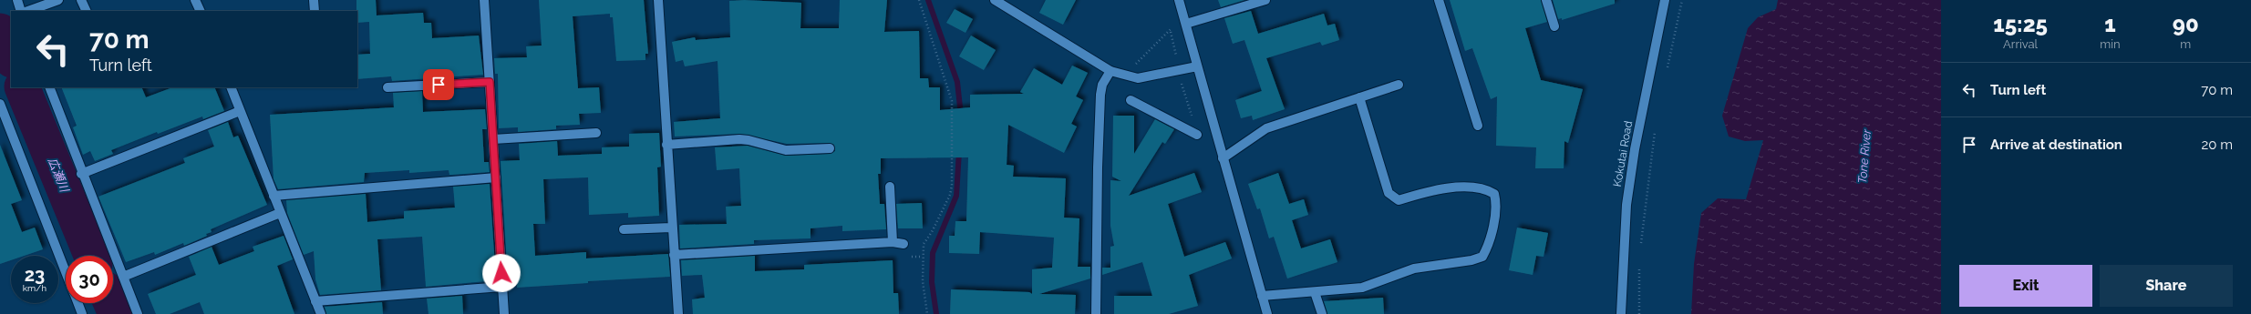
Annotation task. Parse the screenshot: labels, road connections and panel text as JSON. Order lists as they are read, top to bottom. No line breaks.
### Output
{"streets":{"street":["Kokutai Road"]},"water":["Tone River","広瀬川"],"page":{"eta":["15:25","Arrival","1","min","90","m"],"turn":["70 m","Turn left"],"list":[{"name":"Turn left","value":"70 m"},{"name":"Arrive at destination","value":"20 m"}],"speed":"23 km/h","limit":"30","buttons":["Exit","Share"]}}
